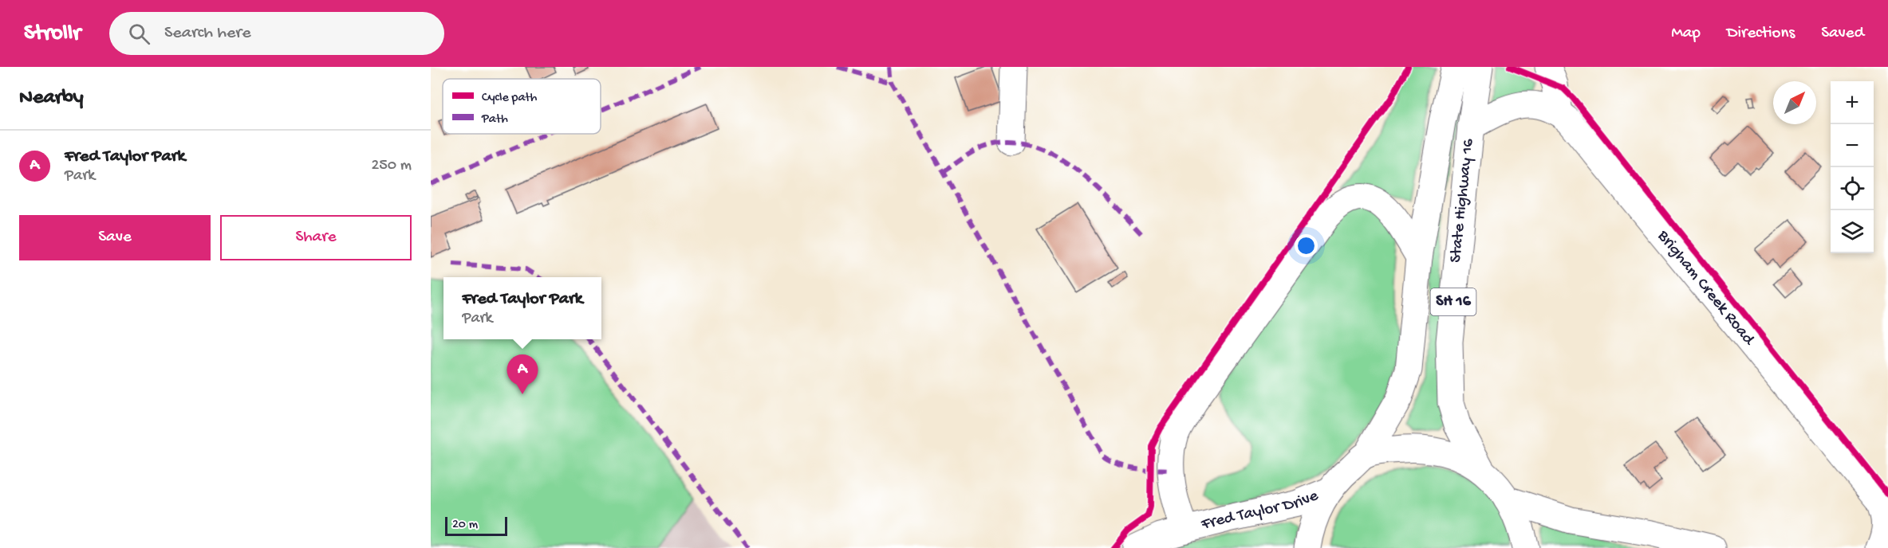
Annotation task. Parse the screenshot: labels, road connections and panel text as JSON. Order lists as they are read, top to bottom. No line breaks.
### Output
{"streets":{"main road":["State Highway 16","Brigham Creek Road","SH 16","Fred Taylor Drive"]},"crossings":[["State Highway 16","Brigham Creek Road"],["State Highway 16","SH 16"],["SH 16","Fred Taylor Drive"]],"legend":["Cycle path","Path"],"scale_bar":"20 m","north":"top right","page":{"header":"Strollr","search":"Search here","nav":["Map","Directions","Saved"],"heading":"Nearby","map_buttons":["+","−"],"list":[{"mark":"A","name":"Fred Taylor Park","note":"Park","value":"250 m"}],"buttons":["Save","Share"],"popup":["Fred Taylor Park","Park"],"pins":"A","scale":"20 m"}}
